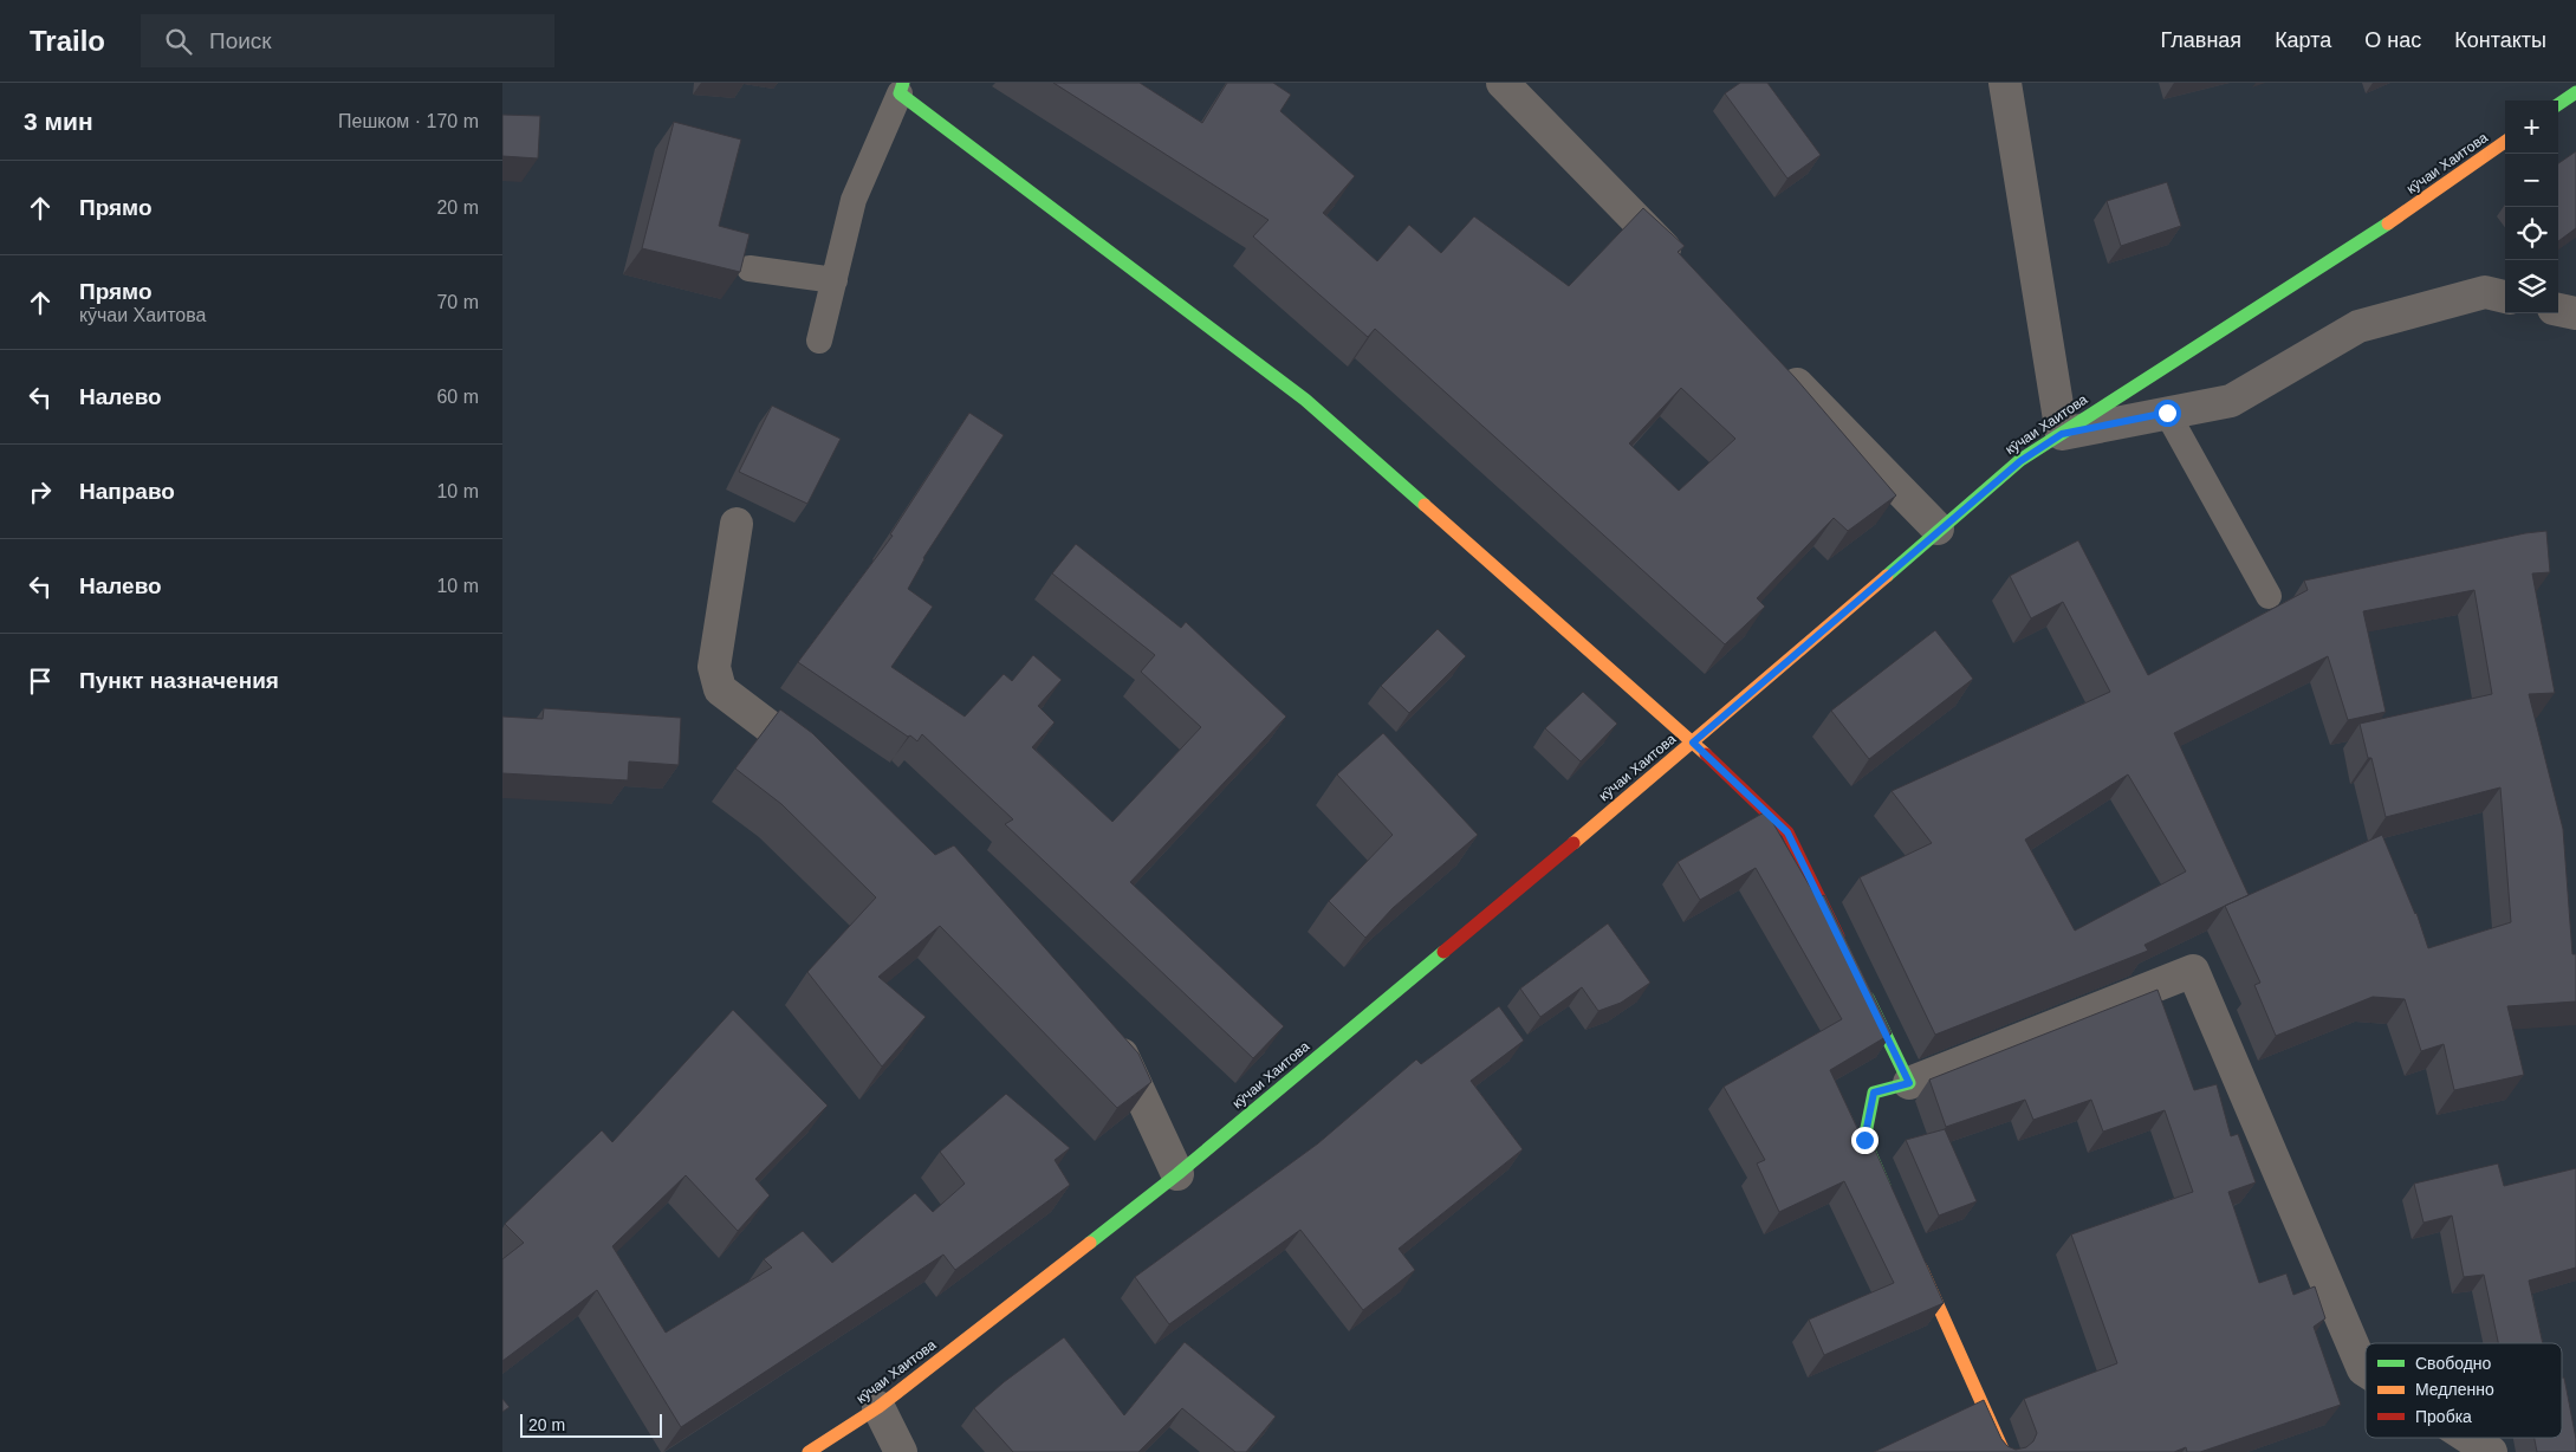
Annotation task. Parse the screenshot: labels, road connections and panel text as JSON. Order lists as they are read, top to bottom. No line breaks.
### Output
{"streets":{"main road":["кӯчаи Хаитова"]},"legend":["Свободно","Медленно","Пробка"],"scale_bar":"20 m","page":{"header":"Trailo","search":"Поиск","nav":["Главная","Карта","О нас","Контакты"],"heading":["3 мин","Пешком · 170 m"],"map_buttons":["+","−"],"list":[["Прямо","20 m"],["Прямо","кӯчаи Хаитова","70 m"],["Налево","60 m"],["Направо","10 m"],["Налево","10 m"],"Пункт назначения"],"scale":"20 m"}}
